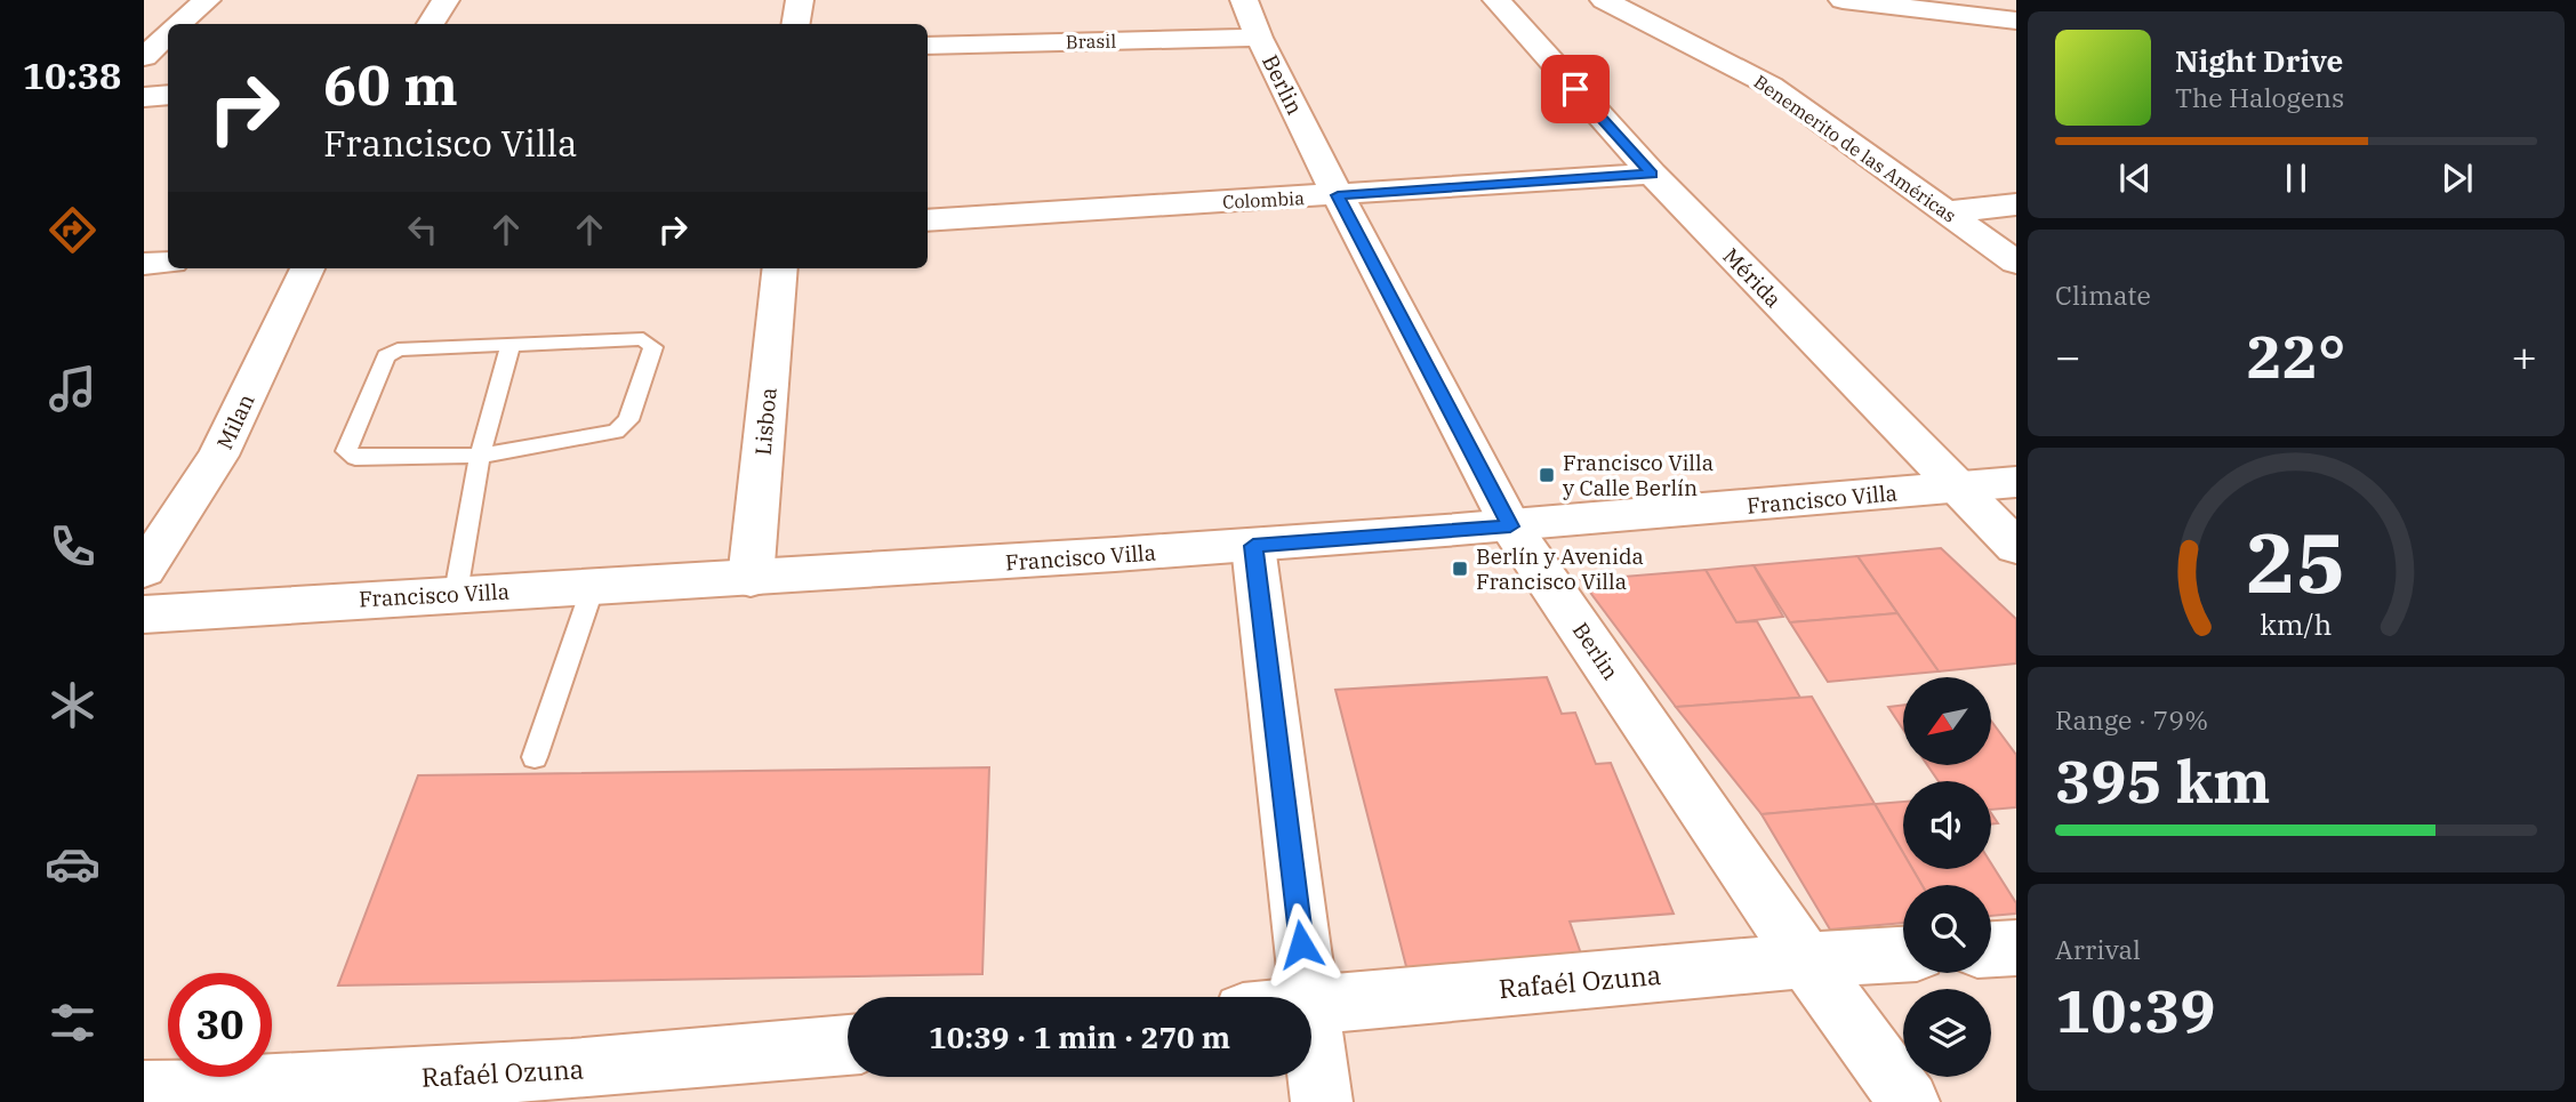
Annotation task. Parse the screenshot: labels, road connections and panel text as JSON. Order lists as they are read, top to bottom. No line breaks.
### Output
{"streets":{"street":["Brasil","Berlin","Benemerito de las Américas","Colombia","Mérida","Milan","Lisboa","Francisco Villa","Rafaél Ozuna"]},"crossings":[["Brasil","Berlin"],["Berlin","Colombia"],["Berlin","Francisco Villa"],["Berlin","Rafaél Ozuna"],["Colombia","Mérida"],["Mérida","Francisco Villa"],["Lisboa","Francisco Villa"]],"places":{"transit":["Francisco Villa y Calle Berlín","Berlín y Avenida Francisco Villa"]},"north":"bottom left","page":{"tabs":"10:38","turn":["60 m","Francisco Villa"],"song":["Night Drive","The Halogens"],"tile":["Climate",["Range · 79%","395 km"],["Arrival","10:39"]],"heat":["−","22°","+"],"limit":"30","trip":"10:39 · 1 min · 270 m","gauge":["25","km/h"]}}
